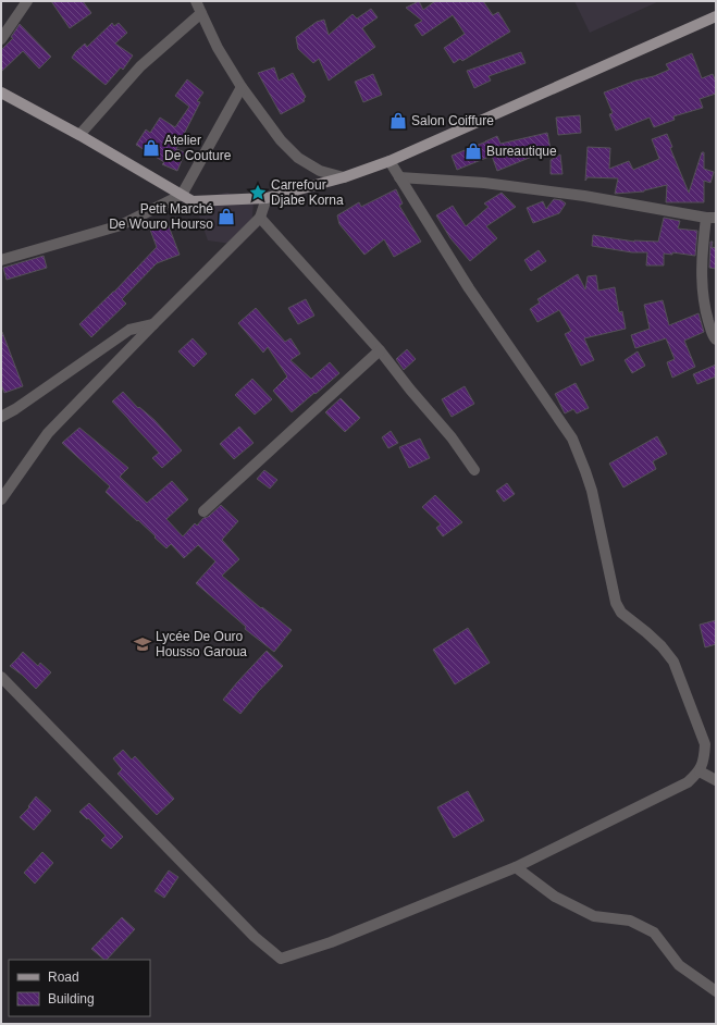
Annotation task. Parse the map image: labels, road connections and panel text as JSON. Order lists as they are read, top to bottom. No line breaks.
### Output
{"places":{"shop":["Salon Coiffure","Atelier De Couture","Bureautique","Petit Marché De Wouro Hourso"],"place":["Carrefour Djabe Korna"],"school or university":["Lycée De Ouro Housso Garoua"]},"legend":["Road","Building"]}
